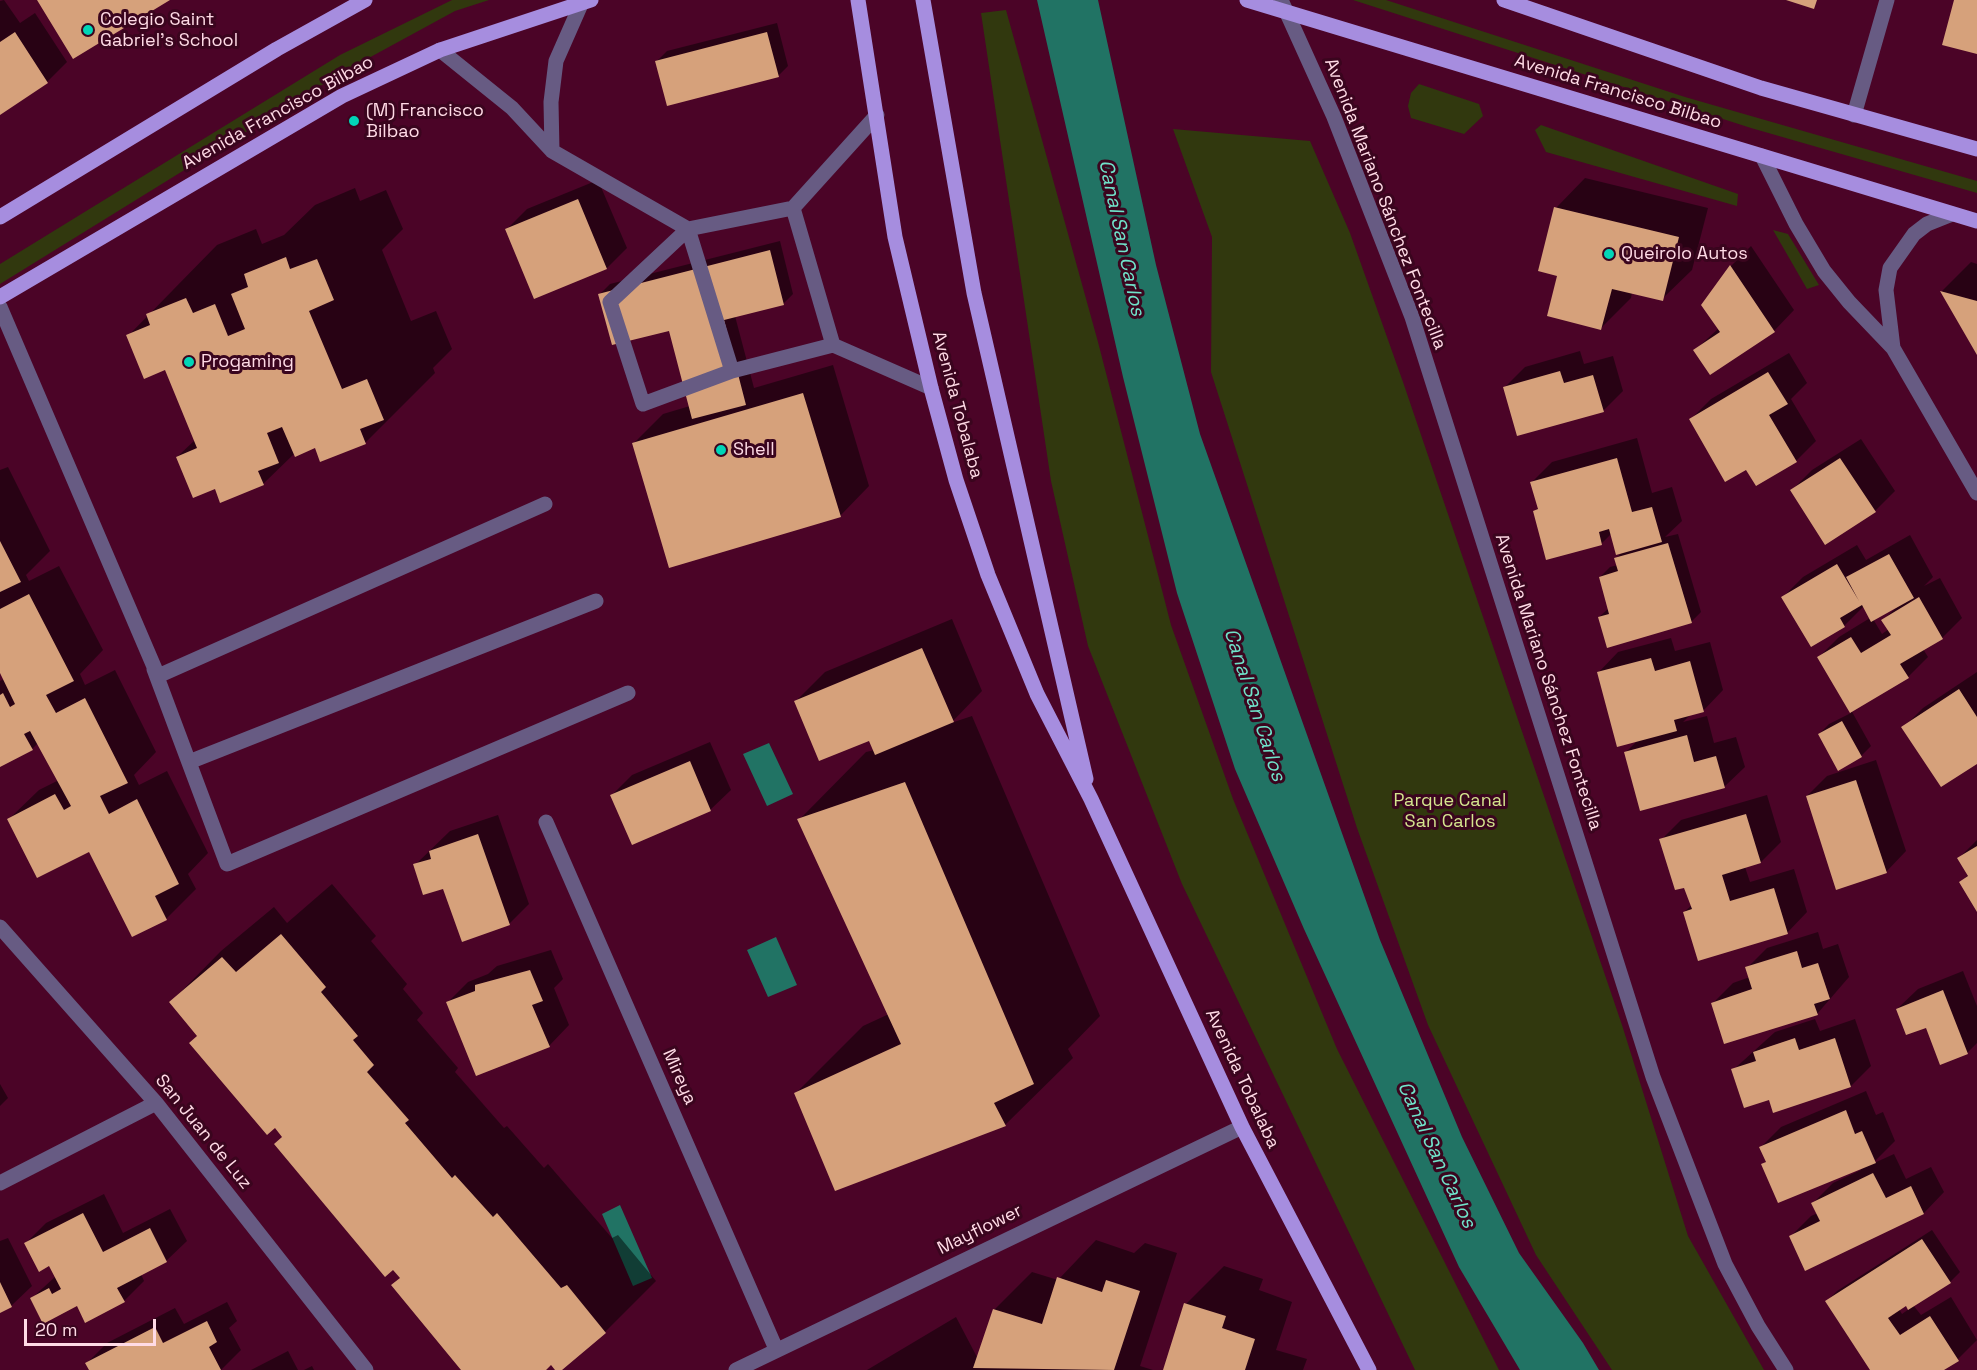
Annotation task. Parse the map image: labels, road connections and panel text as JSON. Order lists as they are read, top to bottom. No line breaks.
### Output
{"streets":{"main road":["Avenida Francisco Bilbao","Avenida Tobalaba"],"street":["Avenida Mariano Sánchez Fontecilla","Mireya","San Juan de Luz","Mayflower"]},"crossings":[["Avenida Francisco Bilbao","Avenida Mariano Sánchez Fontecilla"],["Avenida Tobalaba","Mayflower"],["Mireya","Mayflower"]],"water":["Canal San Carlos"],"parks":["Parque Canal San Carlos"],"places":["Colegio Saint Gabriel's School","(M) Francisco Bilbao","Queirolo Autos","Progaming","Shell"],"scale_bar":"20 m"}
